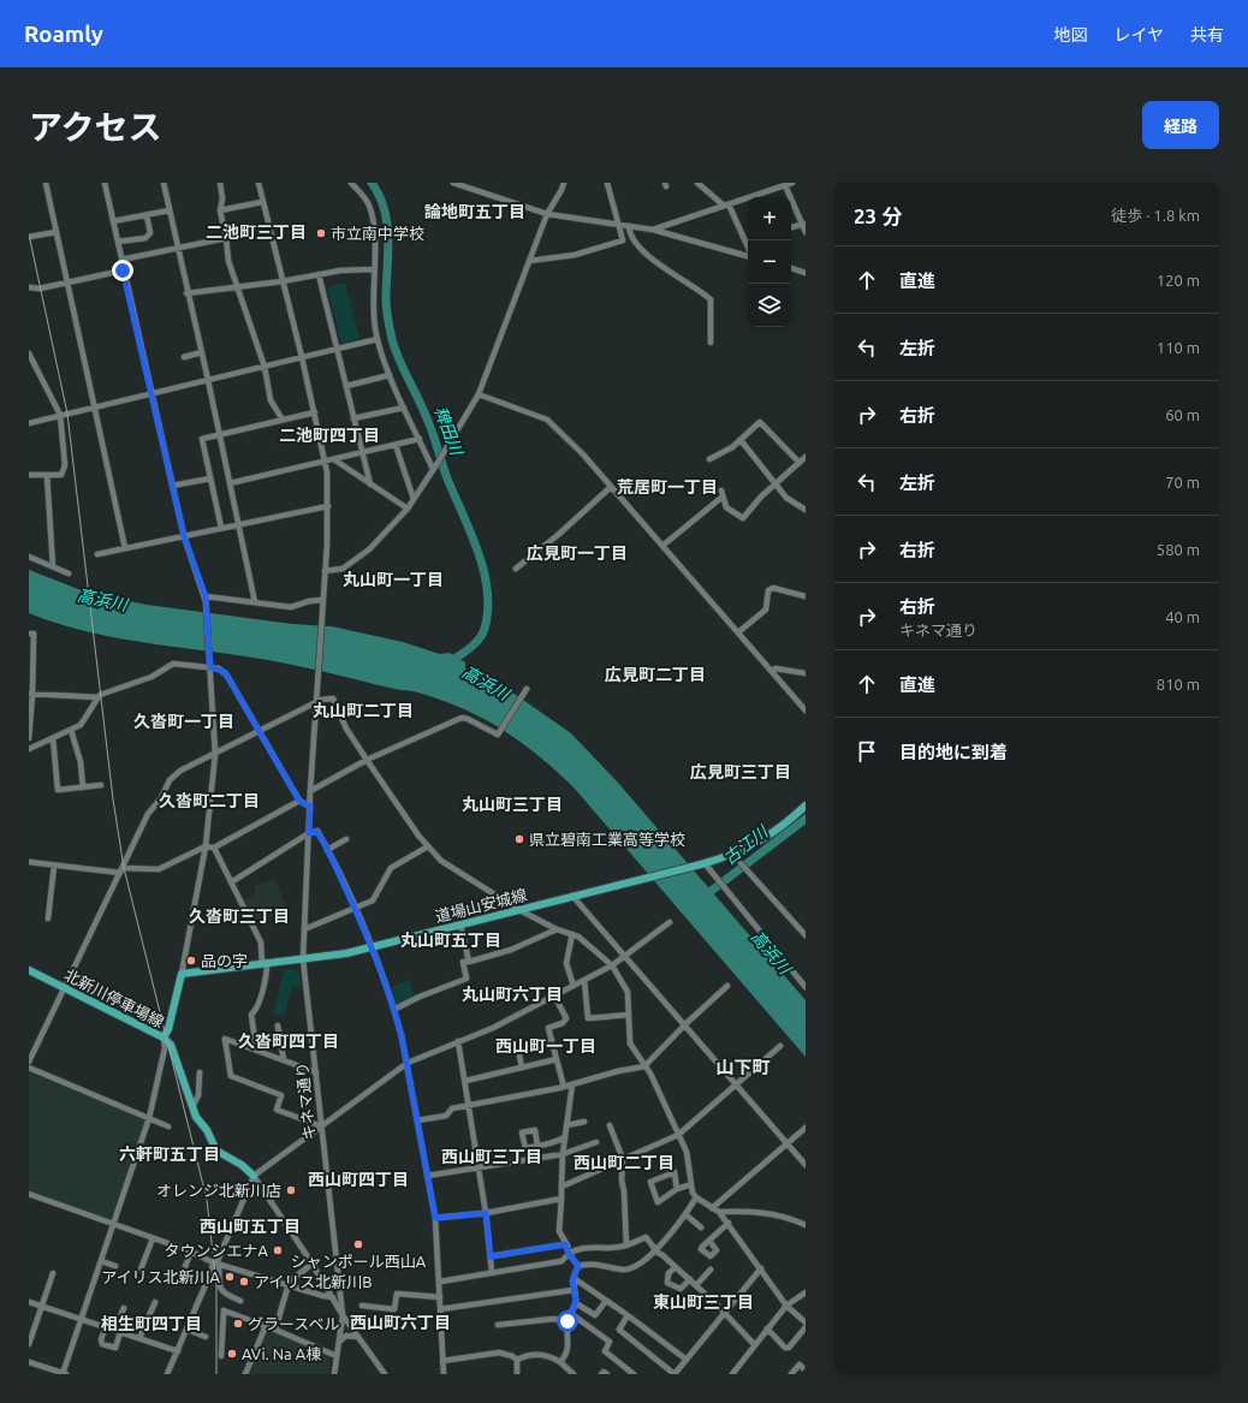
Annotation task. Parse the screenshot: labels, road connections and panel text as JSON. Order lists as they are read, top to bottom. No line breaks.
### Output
{"streets":{"main road":["道場山安城線","北新川停車場線"],"street":["キネマ通り"]},"crossings":[["道場山安城線","キネマ通り"]],"districts":["論地町五丁目","二池町三丁目","二池町四丁目","荒居町一丁目","広見町一丁目","丸山町一丁目","広見町二丁目","丸山町二丁目","久沓町一丁目","広見町三丁目","久沓町二丁目","丸山町三丁目","久沓町三丁目","丸山町五丁目","丸山町六丁目","久沓町四丁目","西山町一丁目","山下町","六軒町五丁目","西山町三丁目","西山町二丁目","西山町四丁目","西山町五丁目","東山町三丁目","西山町六丁目","相生町四丁目"],"water":["稗田川","高浜川","古江川"],"places":["市立南中学校","県立碧南工業高等学校","品の字","オレンジ北新川店","シャンポール西山A","タウンシエナA","アイリス北新川A","アイリス北新川B","グラースベル","AVi. Na A棟"],"page":{"header":"Roamly","nav":["地図","レイヤ","共有"],"title":"アクセス","buttons":"経路","heading":["23 分","徒歩 · 1.8 km"],"map_buttons":["+","−"],"list":[["直進","120 m"],["左折","110 m"],["右折","60 m"],["左折","70 m"],["右折","580 m"],["右折","キネマ通り","40 m"],["直進","810 m"],"目的地に到着"]}}
